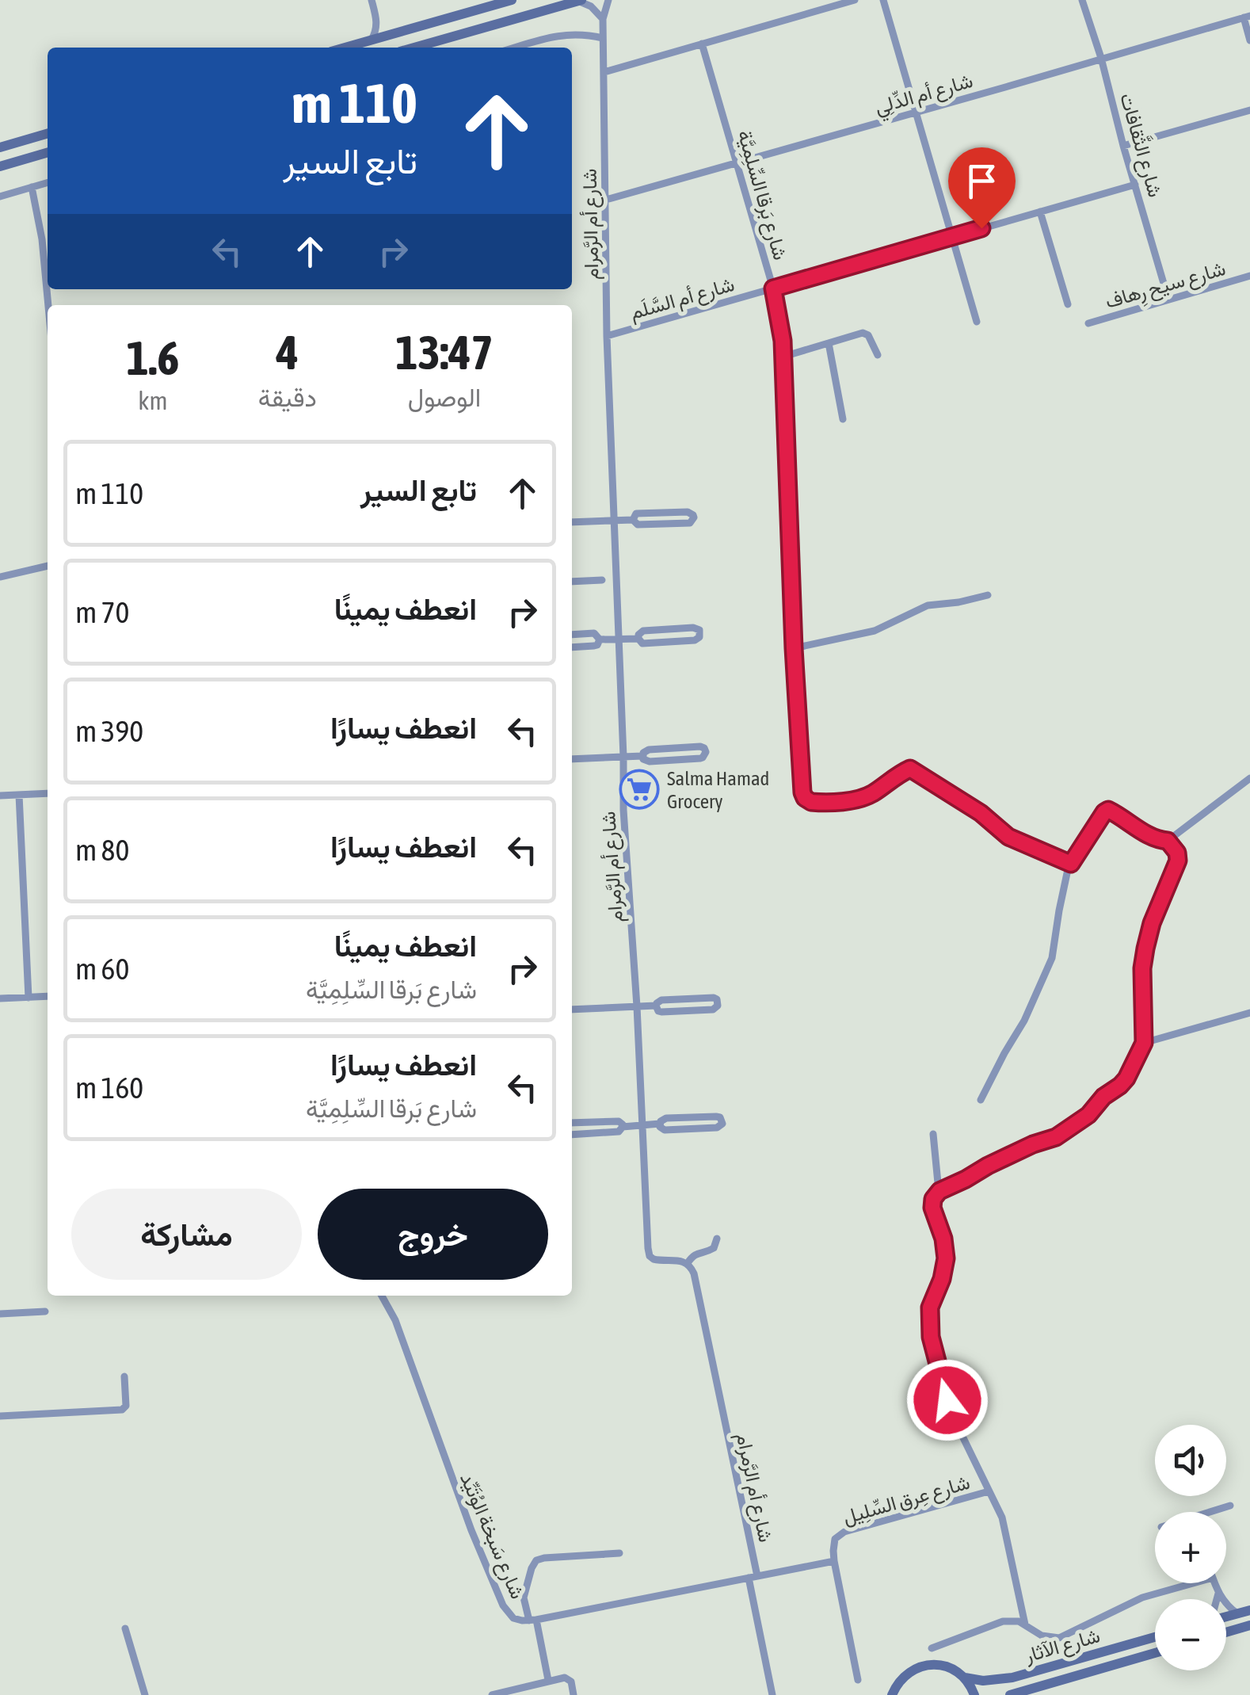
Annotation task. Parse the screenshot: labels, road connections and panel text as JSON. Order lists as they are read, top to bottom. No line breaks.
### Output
{"streets":{"street":["شارع أم الدِّلِي","شارع الثَّقافات","شارع بَرقا السِّلِمِيَّة","شارع أم الرَّمرام","شارع سيح رِهاف","شارع أم السَّلَم","شارع عِرق السِّلِيل","شارع سَبخة الوُتَيِّد","شارع الآثار"]},"crossings":[["شارع أم الدِّلِي","شارع الثَّقافات"],["شارع أم الدِّلِي","شارع بَرقا السِّلِمِيَّة"],["شارع أم الدِّلِي","شارع أم الرَّمرام"],["شارع الثَّقافات","شارع سيح رِهاف"],["شارع الثَّقافات","شارع أم السَّلَم"],["شارع بَرقا السِّلِمِيَّة","شارع أم السَّلَم"],["شارع أم الرَّمرام","شارع أم السَّلَم"],["شارع أم الرَّمرام","شارع سَبخة الوُتَيِّد"],["شارع عِرق السِّلِيل","شارع سَبخة الوُتَيِّد"]],"places":{"supermarket":["Salma Hamad Grocery"]},"page":{"turn":["110 m","تابع السير"],"eta":["13:47","الوصول","4","دقيقة","1.6","km"],"list":[{"name":"تابع السير","value":"110 m"},{"name":"انعطف يمينًا","value":"70 m"},{"name":"انعطف يسارًا","value":"390 m"},{"name":"انعطف يسارًا","value":"80 m"},{"name":"انعطف يمينًا","note":"شارع بَرقا السِّلِمِيَّة","value":"60 m"},{"name":"انعطف يسارًا","note":"شارع بَرقا السِّلِمِيَّة","value":"160 m"}],"buttons":["خروج","مشاركة"],"map_buttons":["+","−"]}}
